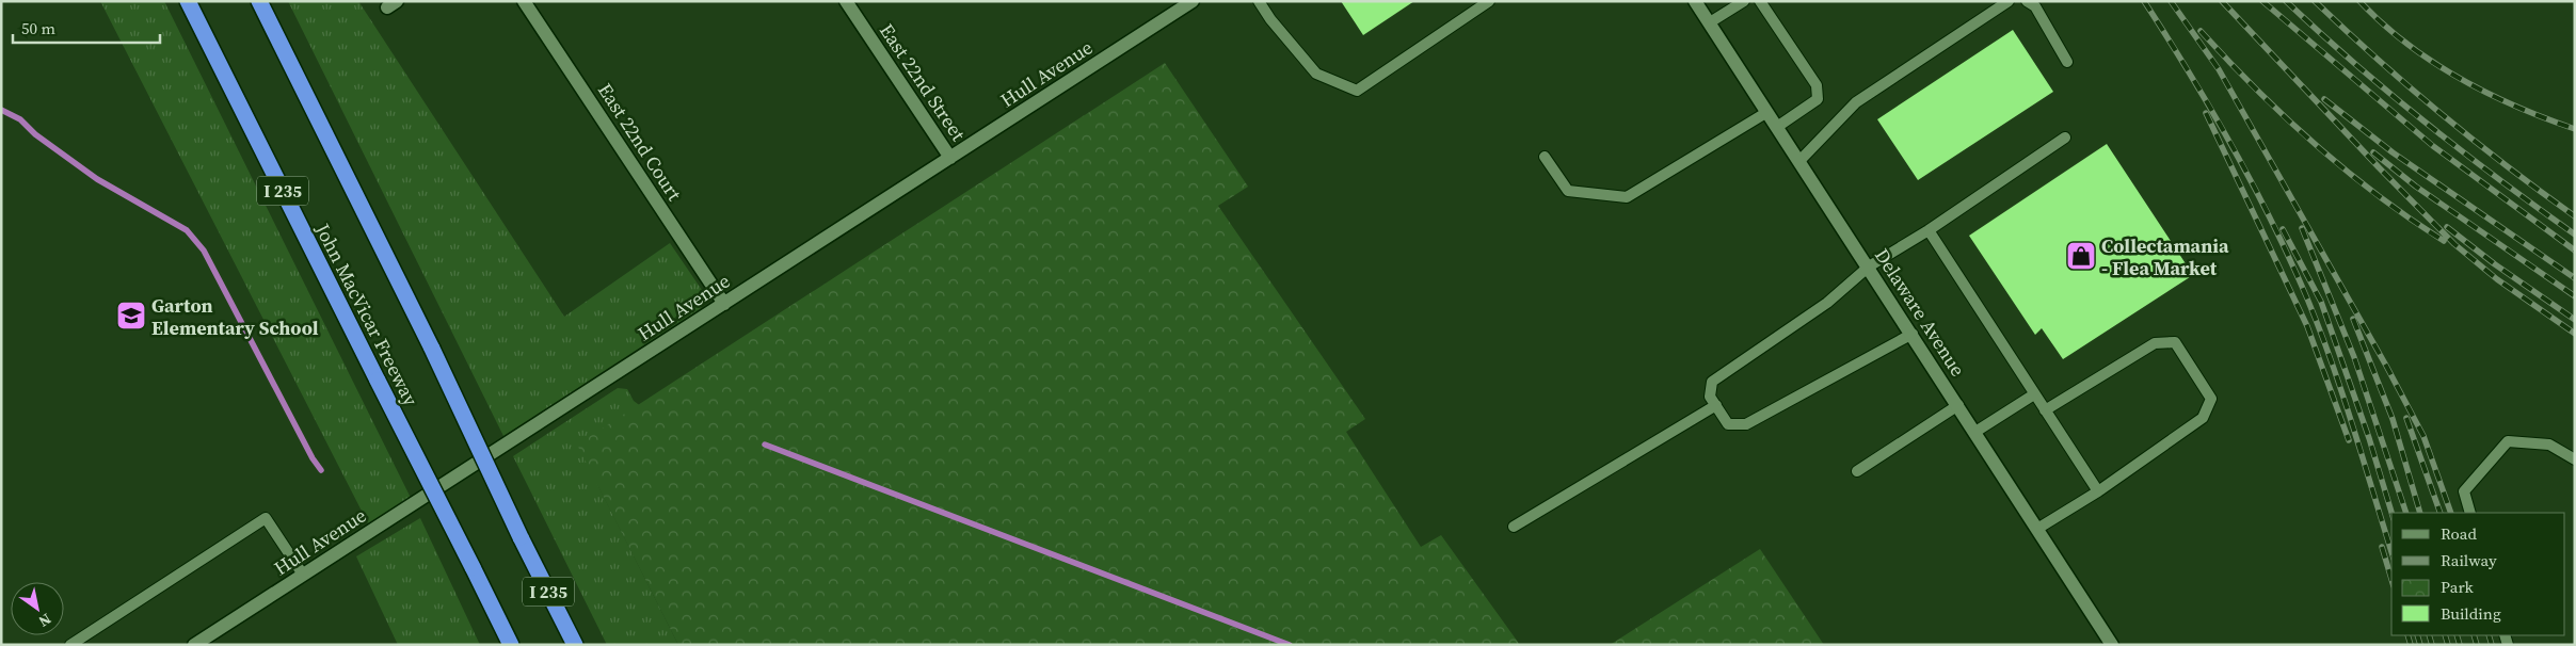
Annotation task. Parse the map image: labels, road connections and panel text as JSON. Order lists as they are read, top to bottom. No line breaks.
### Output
{"streets":{"highway":["I 235","John MacVicar Freeway"],"street":["Hull Avenue","East 22nd Street","East 22nd Court","Delaware Avenue"]},"crossings":[["Hull Avenue","East 22nd Street"],["Hull Avenue","East 22nd Court"]],"places":{"shop":["Collectamania - Flea Market"],"school or university":["Garton Elementary School"]},"legend":["Road","Railway","Park","Building"],"scale_bar":"50 m","north":"bottom right"}
